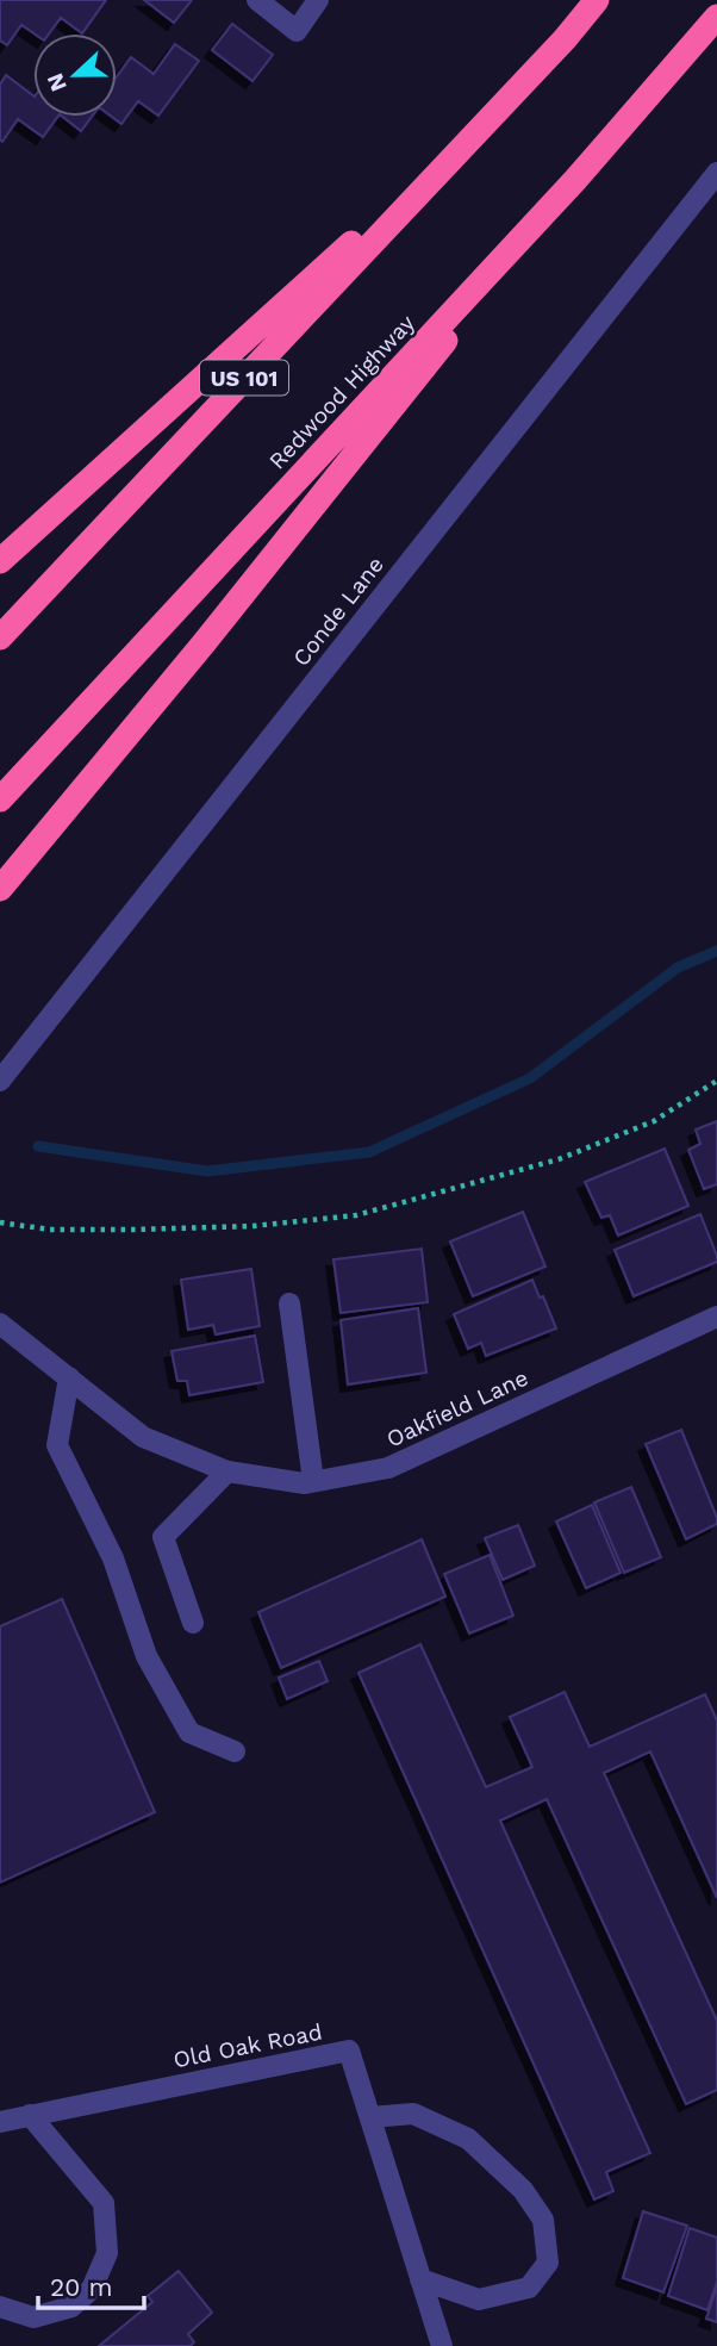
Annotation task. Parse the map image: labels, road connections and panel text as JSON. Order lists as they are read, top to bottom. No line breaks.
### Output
{"streets":{"highway":["US 101","Redwood Highway"],"street":["Conde Lane","Oakfield Lane","Old Oak Road"]},"scale_bar":"20 m","north":"left"}
